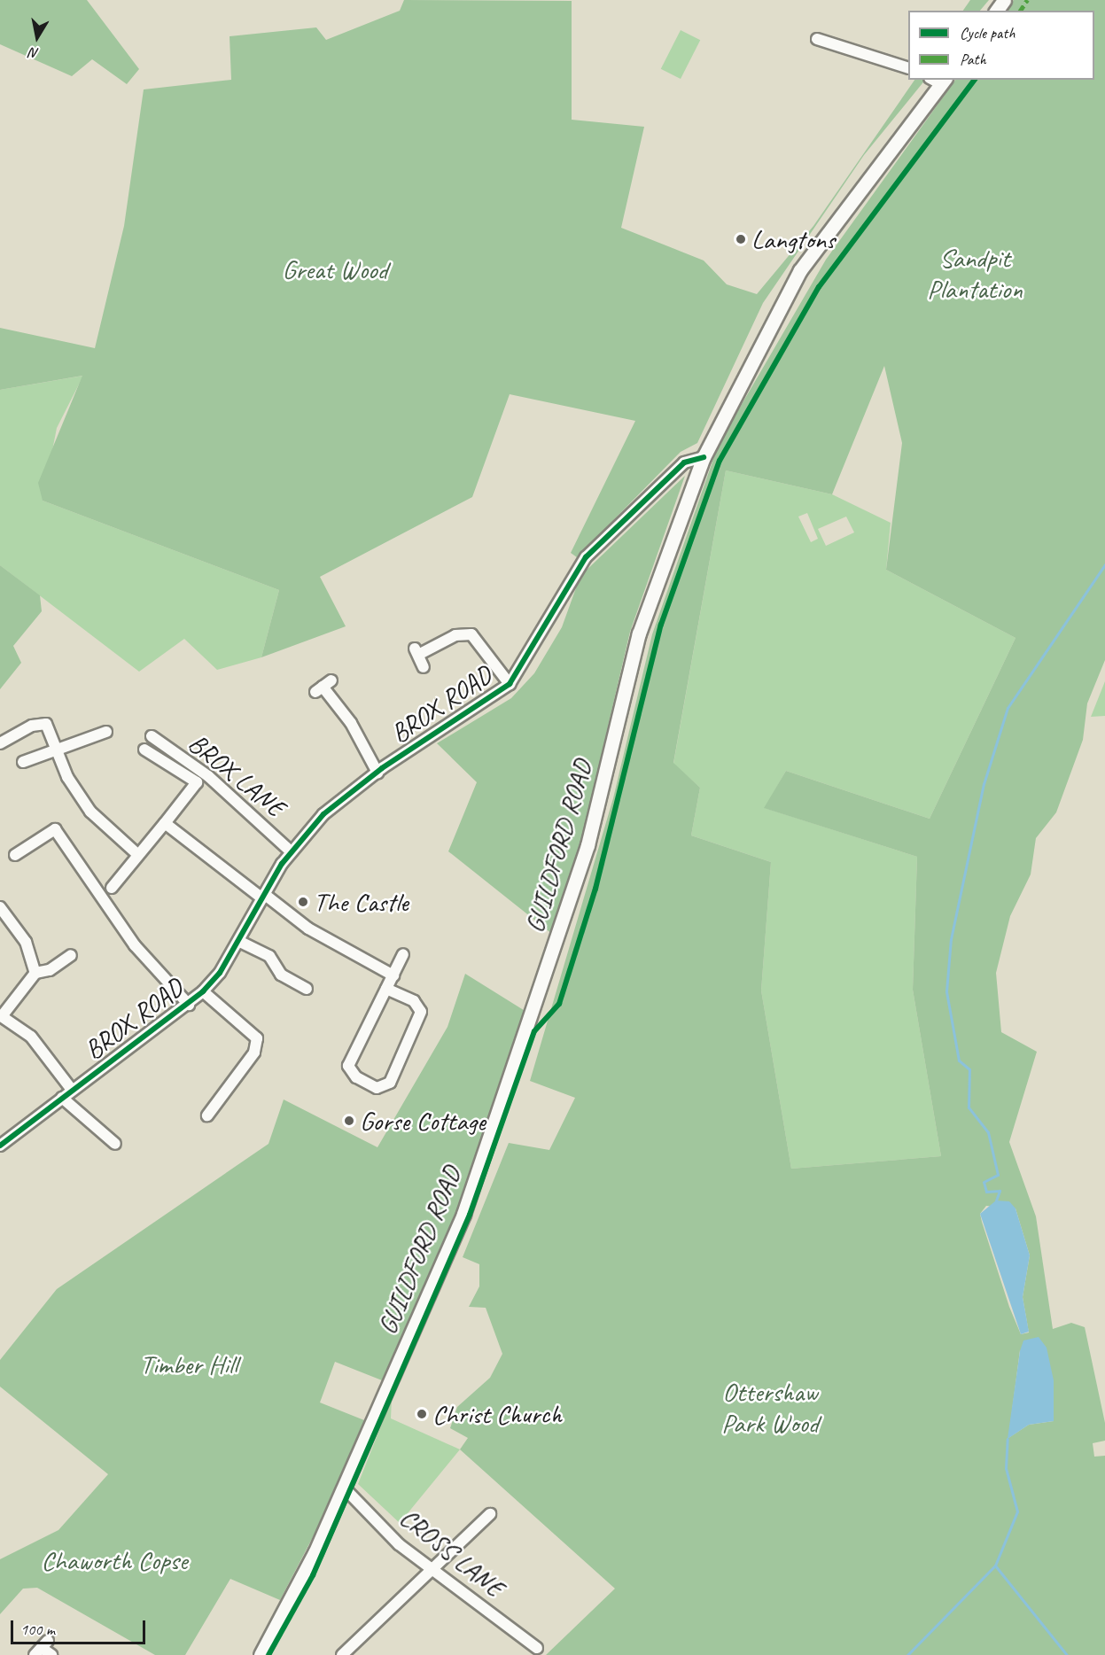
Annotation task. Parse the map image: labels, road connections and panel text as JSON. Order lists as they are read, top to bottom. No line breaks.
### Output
{"streets":{"main road":["GUILDFORD ROAD"],"street":["BROX ROAD","BROX LANE","CROSS LANE"]},"crossings":[["BROX ROAD","BROX LANE"],["BROX ROAD","GUILDFORD ROAD"],["GUILDFORD ROAD","CROSS LANE"]],"parks":["Sandpit Plantation","Great Wood","Timber Hill","Ottershaw Park Wood","Chaworth Copse"],"places":["Langtons","The Castle","Gorse Cottage","Christ Church"],"legend":["Cycle path","Path"],"scale_bar":"100 m","north":"bottom"}
